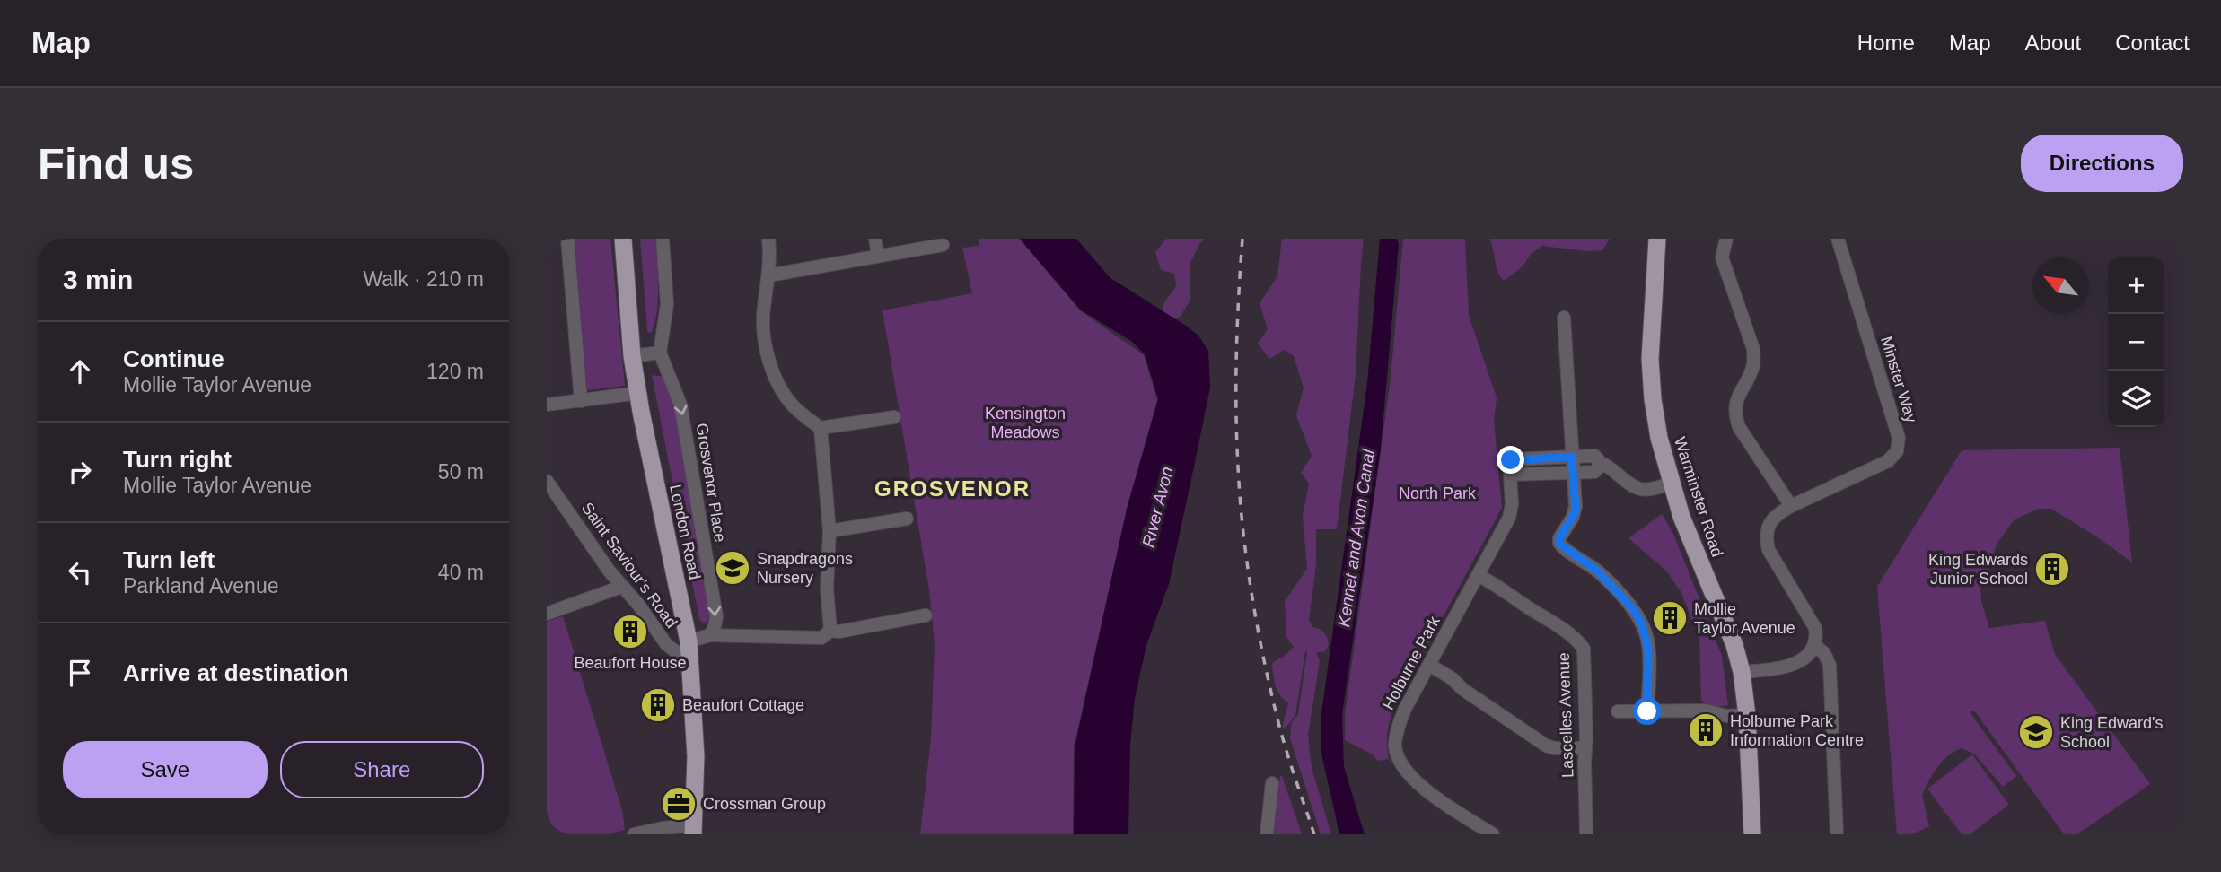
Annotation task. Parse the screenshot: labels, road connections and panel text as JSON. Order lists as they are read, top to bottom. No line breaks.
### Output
{"streets":{"highway":["Warminster Road","London Road"],"street":["Minster Way","Grosvenor Place","Saint Saviour's Road","Holburne Park","Lascelles Avenue"]},"crossings":[["London Road","Saint Saviour's Road"],["Holburne Park","Lascelles Avenue"]],"districts":["GROSVENOR"],"water":["River Avon","Kennet and Avon Canal"],"parks":["Kensington Meadows","North Park"],"places":{"school or university":["Snapdragons Nursery","King Edward's School"],"building":["King Edwards Junior School","Mollie Taylor Avenue","Beaufort House","Beaufort Cottage","Holburne Park Information Centre"],"office":["Crossman Group"]},"north":"top left","page":{"header":"Map","nav":["Home","Map","About","Contact"],"buttons":["Directions",["Save","Share"]],"title":"Find us","heading":["3 min","Walk · 210 m"],"map_buttons":["+","−"],"list":[["Continue","Mollie Taylor Avenue","120 m"],["Turn right","Mollie Taylor Avenue","50 m"],["Turn left","Parkland Avenue","40 m"],"Arrive at destination"]}}
